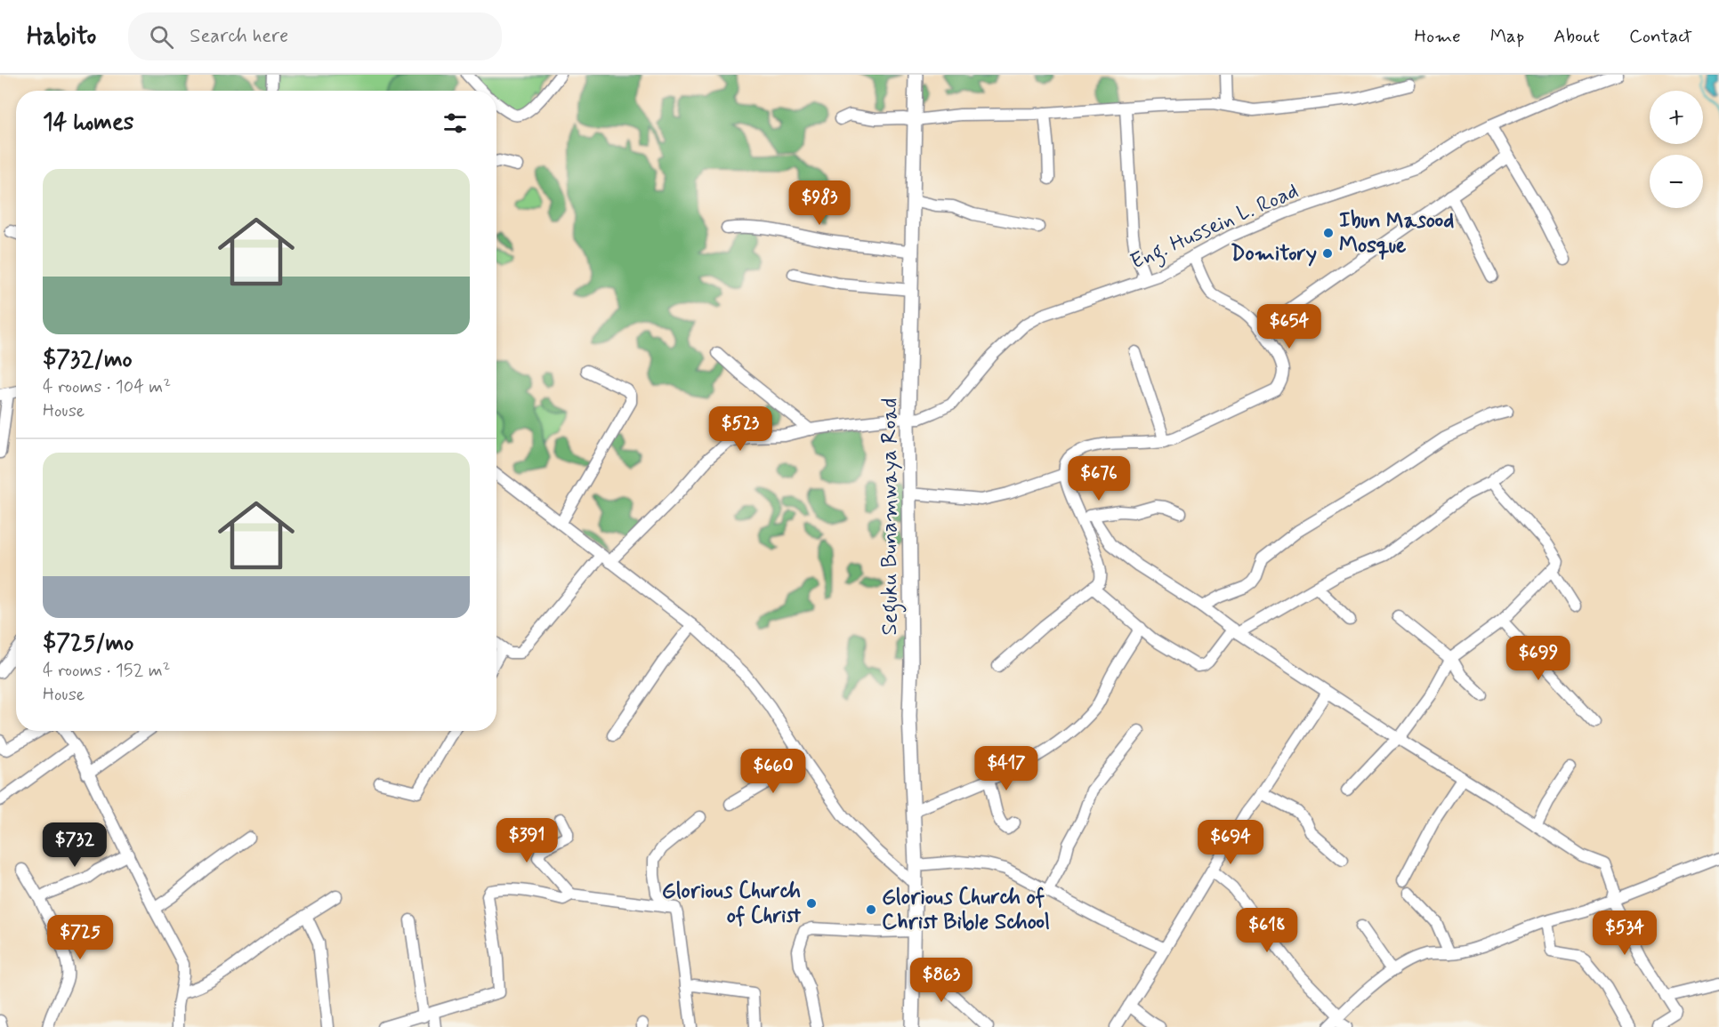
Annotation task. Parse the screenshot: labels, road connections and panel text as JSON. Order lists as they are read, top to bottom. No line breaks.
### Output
{"streets":{"main road":["Seguku Bunamwaya Road"],"street":["Eng. Hussein L. Road"]},"crossings":[["Eng. Hussein L. Road","Seguku Bunamwaya Road"]],"places":["Ibun Masood Mosque","Domitory","Glorious Church of Christ","Glorious Church of Christ Bible School"],"page":{"header":"Habito","search":"Search here","nav":["Home","Map","About","Contact"],"map_buttons":["+","−"],"heading":"14 homes","list":[{"name":"$732/mo","note":"4 rooms · 104 m² · House"},{"name":"$725/mo","note":"4 rooms · 152 m² · House"}],"price":["$983","$654","$523","$676","$699","$417","$660","$391","$694","$732","$618","$534","$725","$863"]}}
